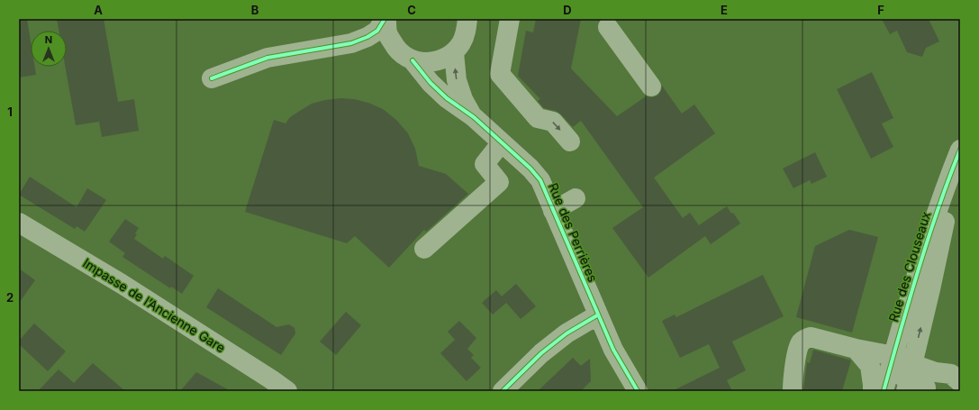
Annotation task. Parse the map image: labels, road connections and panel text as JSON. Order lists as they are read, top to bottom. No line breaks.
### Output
{"streets":{"street":["Rue des Perrières","Rue des Clouseaux","Impasse de l’Ancienne Gare"]},"north":"top","grid":{"columns":["A","B","C","D","E","F"],"rows":["1","2"]}}
